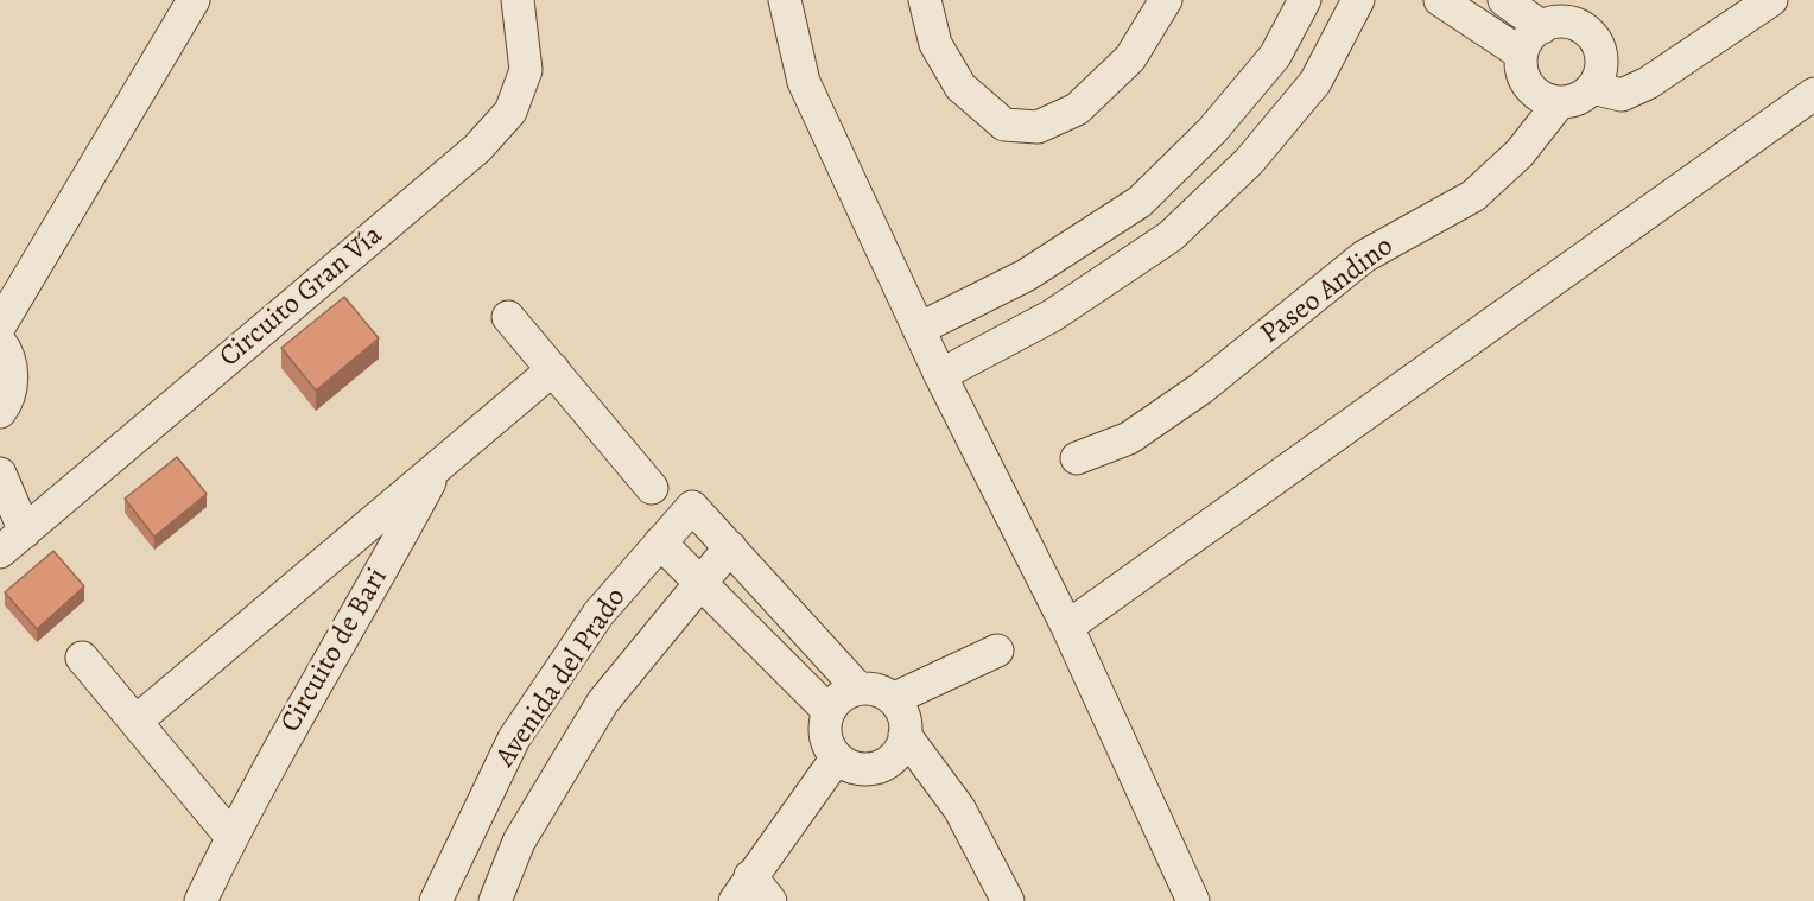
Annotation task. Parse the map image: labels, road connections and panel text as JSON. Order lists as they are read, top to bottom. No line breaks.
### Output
{"streets":{"street":["Paseo Andino","Circuito Gran Vía","Circuito de Bari","Avenida del Prado"]}}
